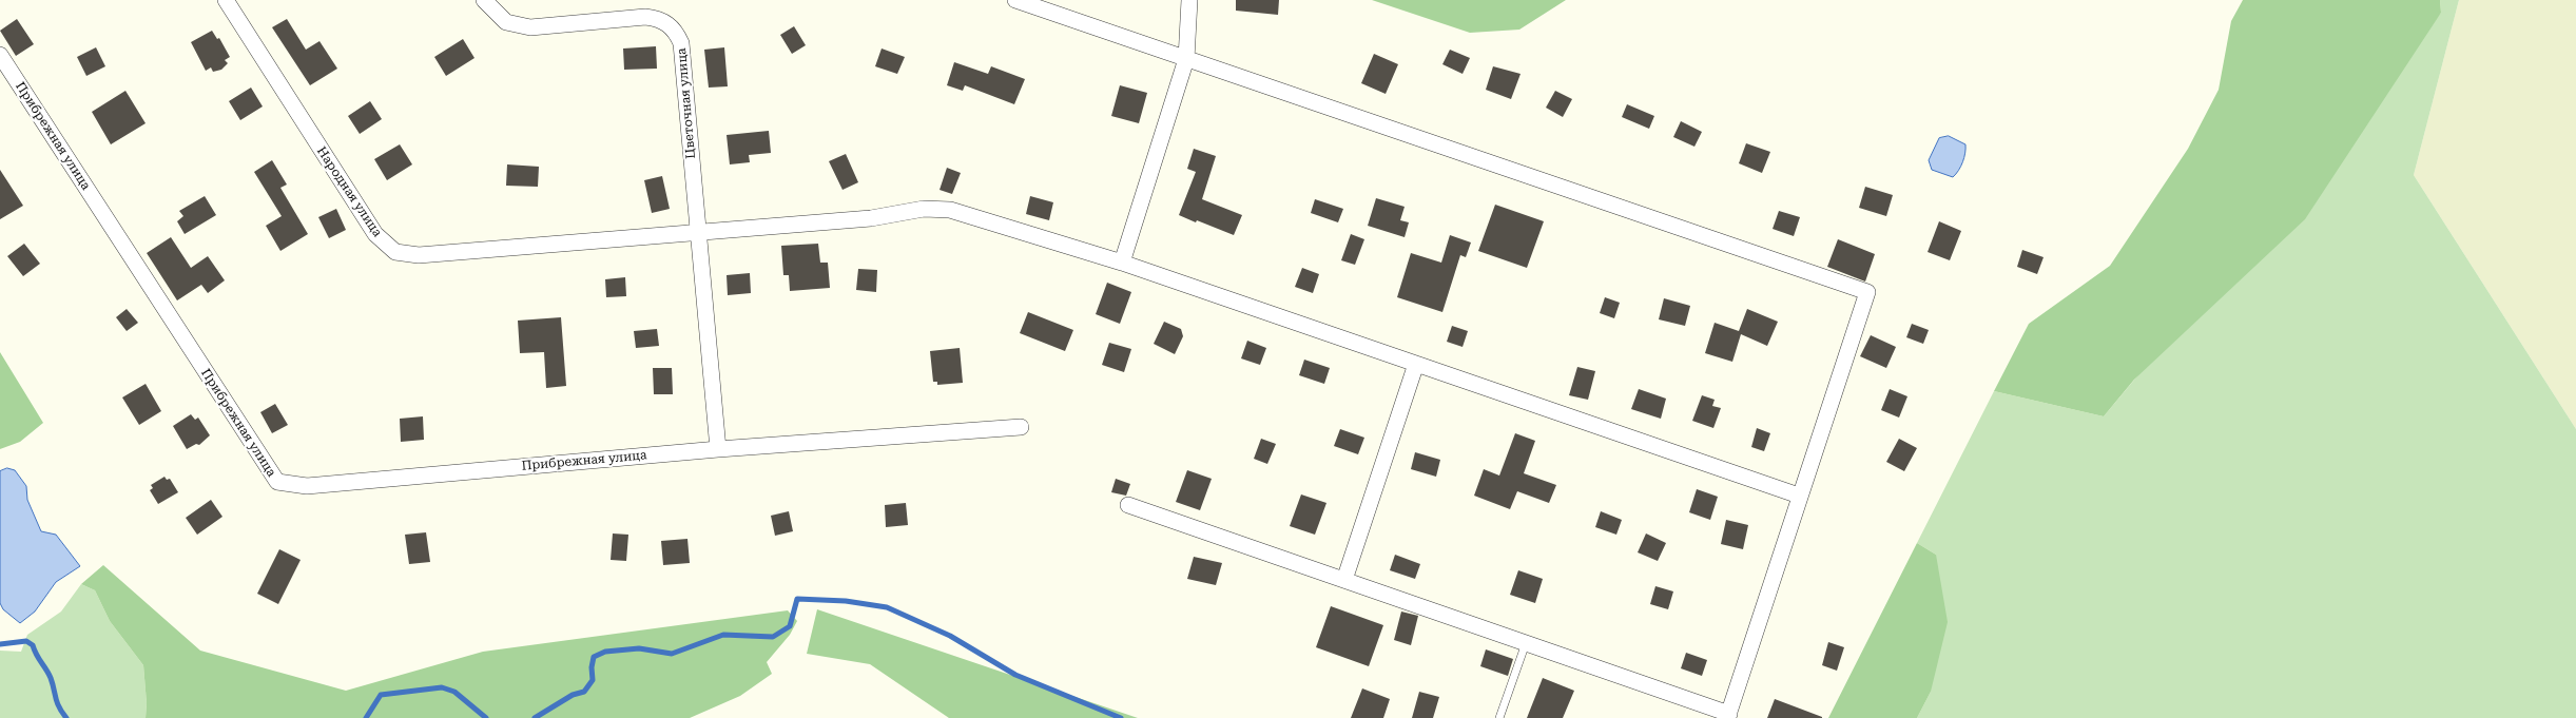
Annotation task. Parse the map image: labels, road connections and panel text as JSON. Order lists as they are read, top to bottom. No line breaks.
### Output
{"streets":{"street":["Цветочная улица","Прибрежная улица","Народная улица"]},"crossings":[["Цветочная улица","Прибрежная улица"],["Цветочная улица","Народная улица"]]}
